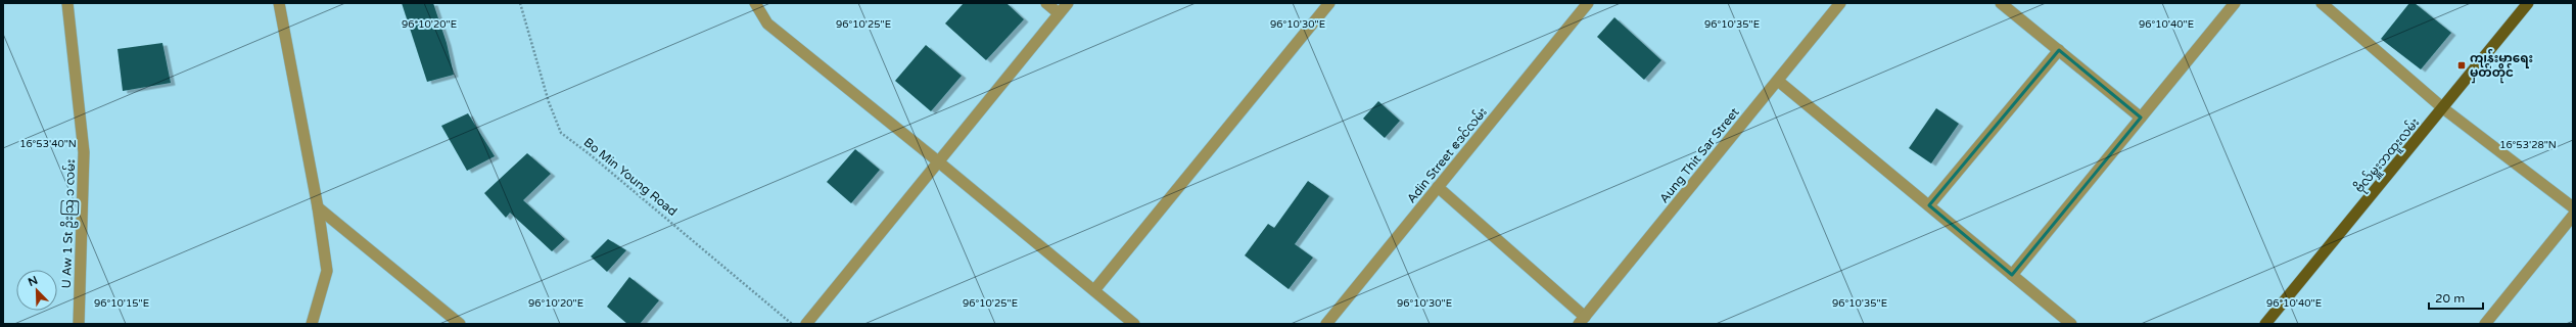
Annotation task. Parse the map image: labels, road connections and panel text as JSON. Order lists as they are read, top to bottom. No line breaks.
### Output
{"streets":{"main road":["ဗိုလ်မှူးဘထူးလမ်း"],"street":["Adin Street ဧဒင်လမ်း","Aung Thit Sar Street","U Aw 1 St ဥိးသြ ၁ လမ်း"],"path":["Bo Min Young Road"]},"places":{"transit":["ကျန်းမာရေး မှတ်တိုင်"]},"scale_bar":"20 m","north":"top left","coordinates":["96°10'20\"E","96°10'25\"E","96°10'30\"E","96°10'35\"E","96°10'40\"E","16°53'40\"N","16°53'28\"N","96°10'15\"E"]}
